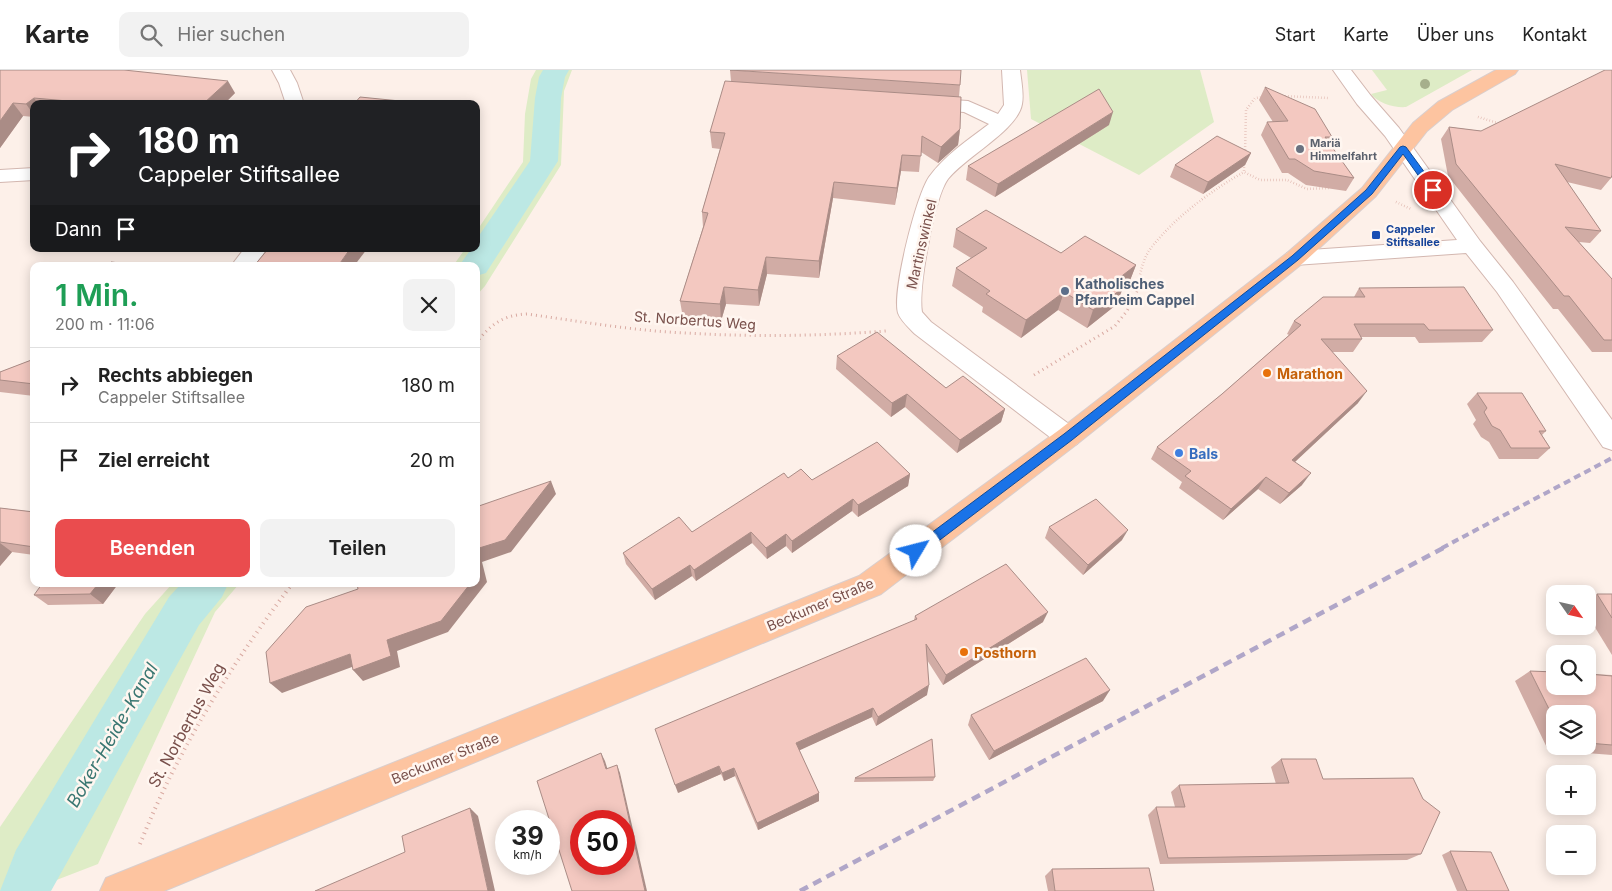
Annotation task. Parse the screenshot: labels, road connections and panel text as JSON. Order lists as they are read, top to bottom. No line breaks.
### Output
{"streets":{"main road":["Beckumer Straße"],"street":["Martinswinkel"],"path":["St. Norbertus Weg"]},"crossings":[["Martinswinkel","St. Norbertus Weg"],["Martinswinkel","Beckumer Straße"],["St. Norbertus Weg","Beckumer Straße"]],"water":["Boker-Heide-Kanal"],"places":{"other":["Mariä Himmelfahrt","Katholisches Pfarrheim Cappel","Marathon","Bals","Posthorn"],"transit":["Cappeler Stiftsallee"]},"north":"bottom right","page":{"header":"Karte","search":"Hier suchen","nav":["Start","Karte","Über uns","Kontakt"],"turn":["180 m","Cappeler Stiftsallee"],"then":"Dann","heading":["1 Min.","200 m · 11:06"],"list":[{"name":"Rechts abbiegen","note":"Cappeler Stiftsallee","value":"180 m"},{"name":"Ziel erreicht","value":"20 m"}],"buttons":["Beenden","Teilen"],"map_buttons":["+","−"],"speed":"39 km/h","limit":"50"}}
